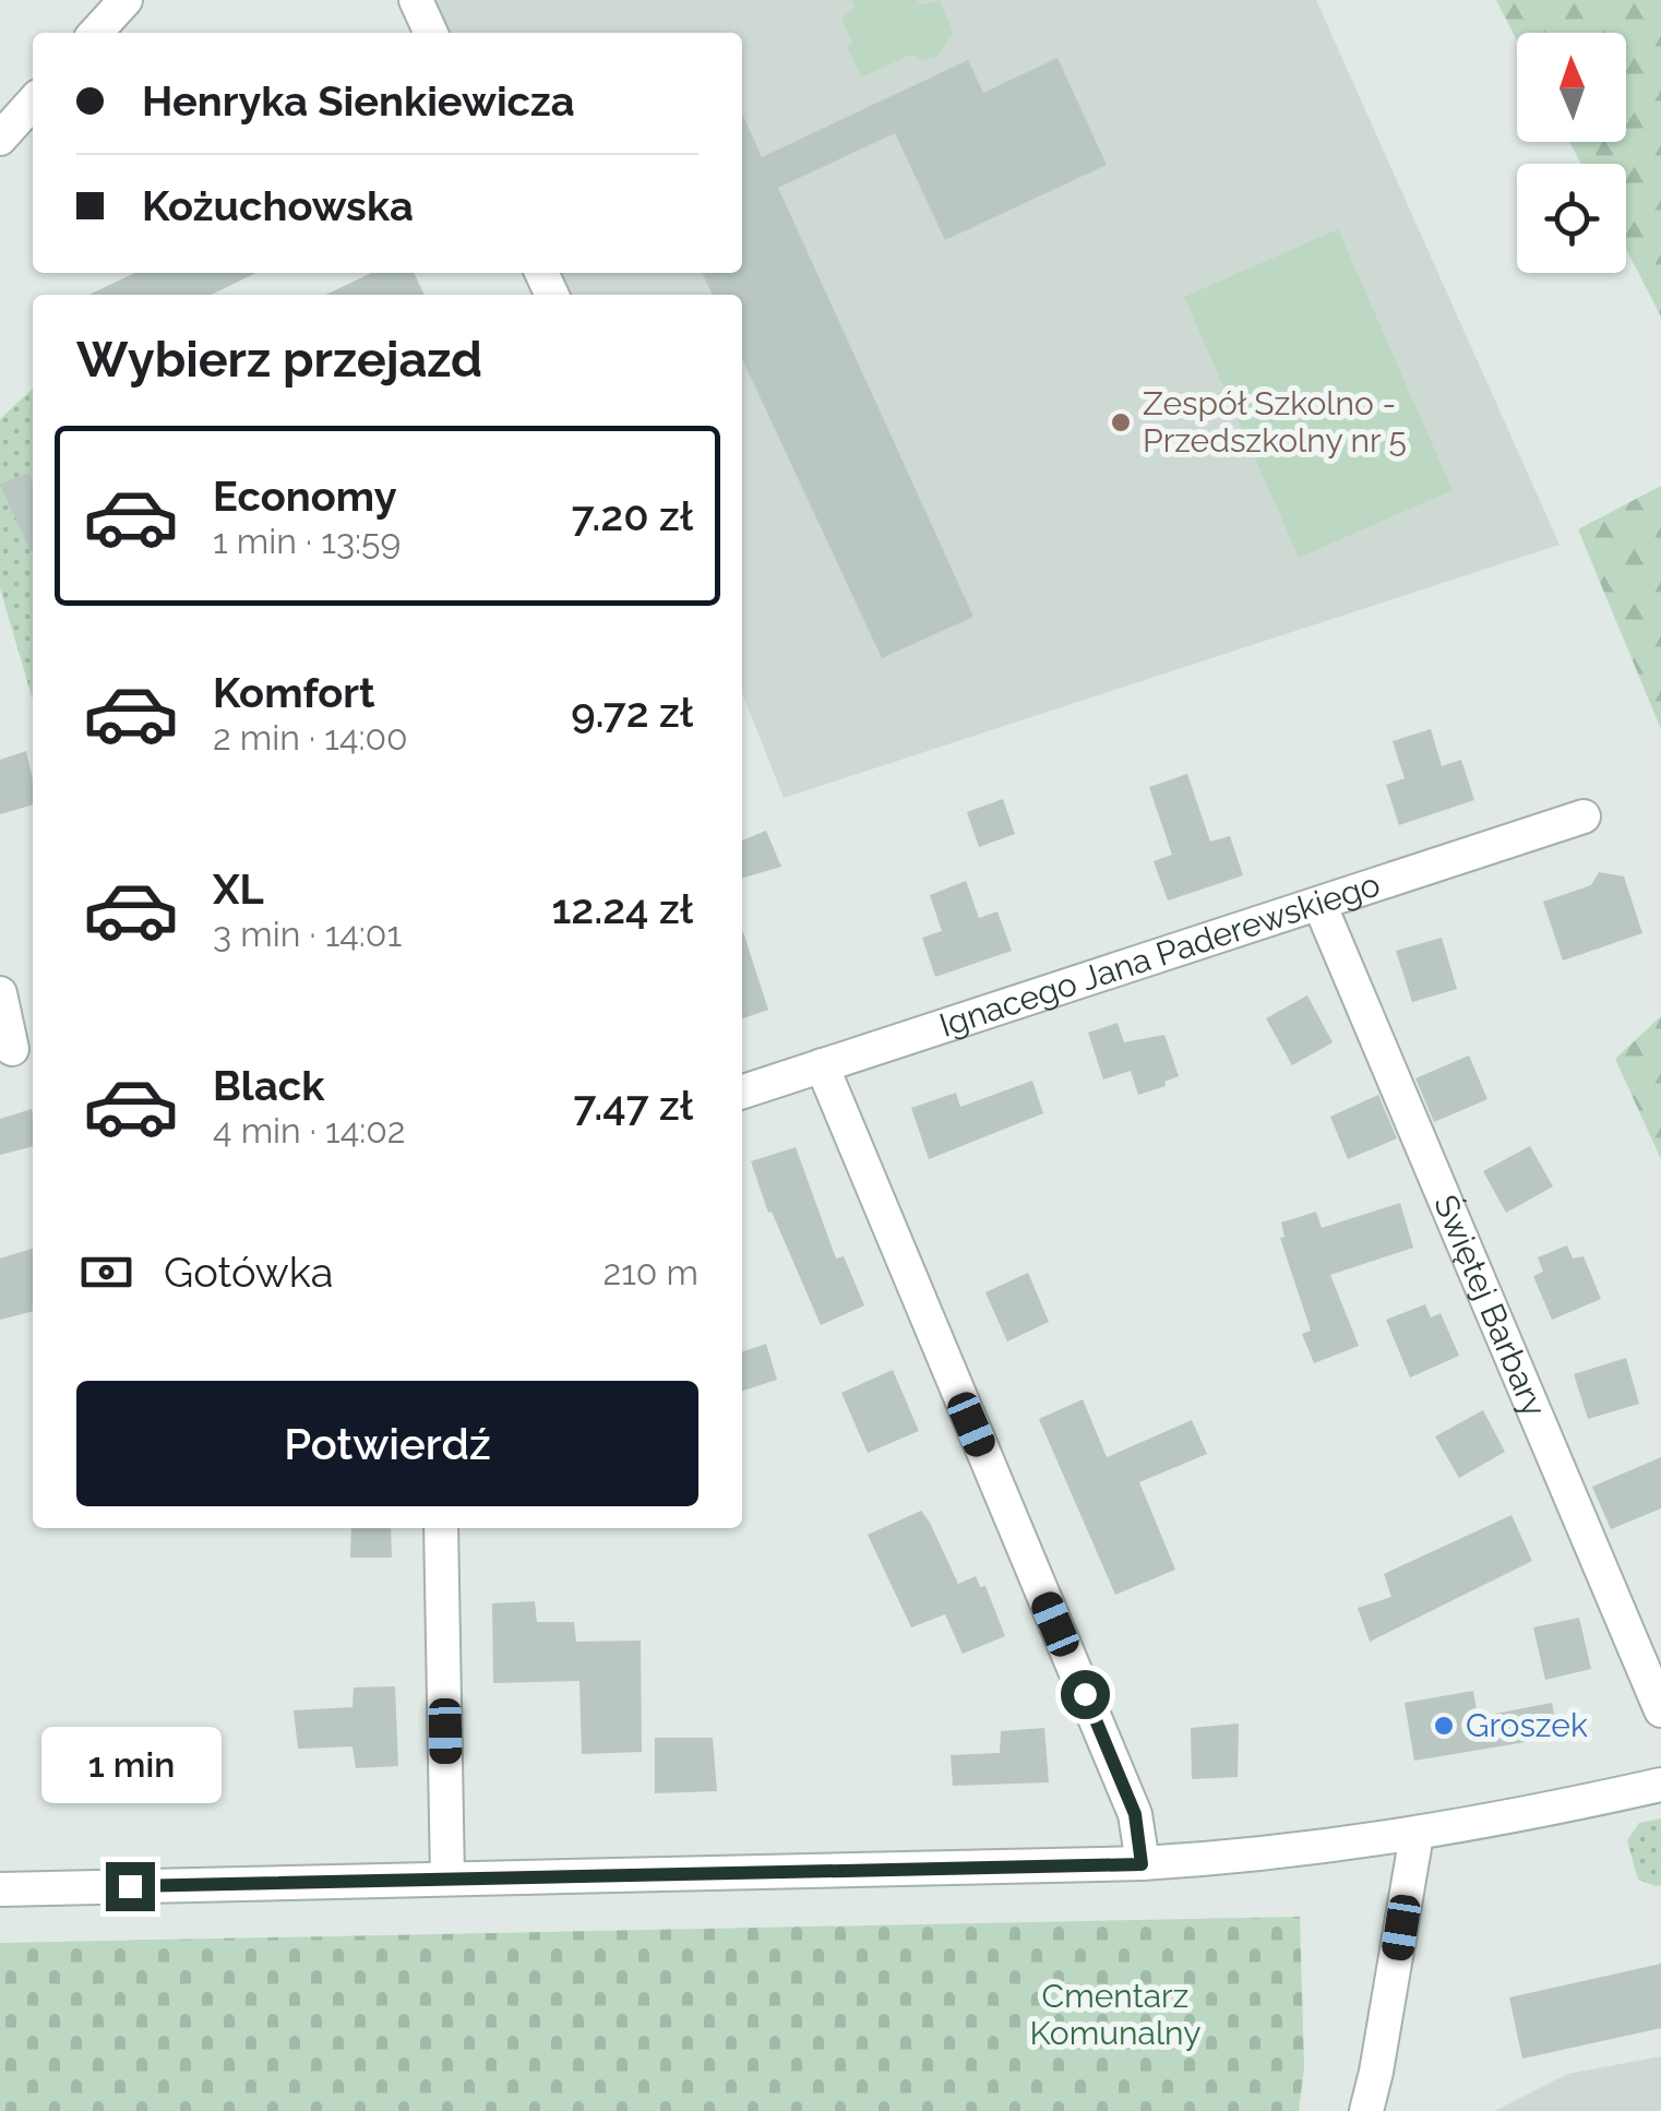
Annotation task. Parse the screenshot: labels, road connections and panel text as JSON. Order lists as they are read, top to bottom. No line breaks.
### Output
{"streets":{"street":["Ignacego Jana Paderewskiego","Świętej Barbary"]},"crossings":[["Ignacego Jana Paderewskiego","Świętej Barbary"]],"parks":["Cmentarz Komunalny"],"places":["Zespół Szkolno - Przedszkolny nr 5","Groszek"],"north":"top","page":{"banner":["Henryka Sienkiewicza","Kożuchowska"],"heading":"Wybierz przejazd","list":[{"name":"Economy","note":"1 min · 13:59","value":"7.20 zł"},{"name":"Komfort","note":"2 min · 14:00","value":"9.72 zł"},{"name":"XL","note":"3 min · 14:01","value":"12.24 zł"},{"name":"Black","note":"4 min · 14:02","value":"7.47 zł"}],"pay":["Gotówka","210 m"],"buttons":"Potwierdź","bubble":"1 min"}}
